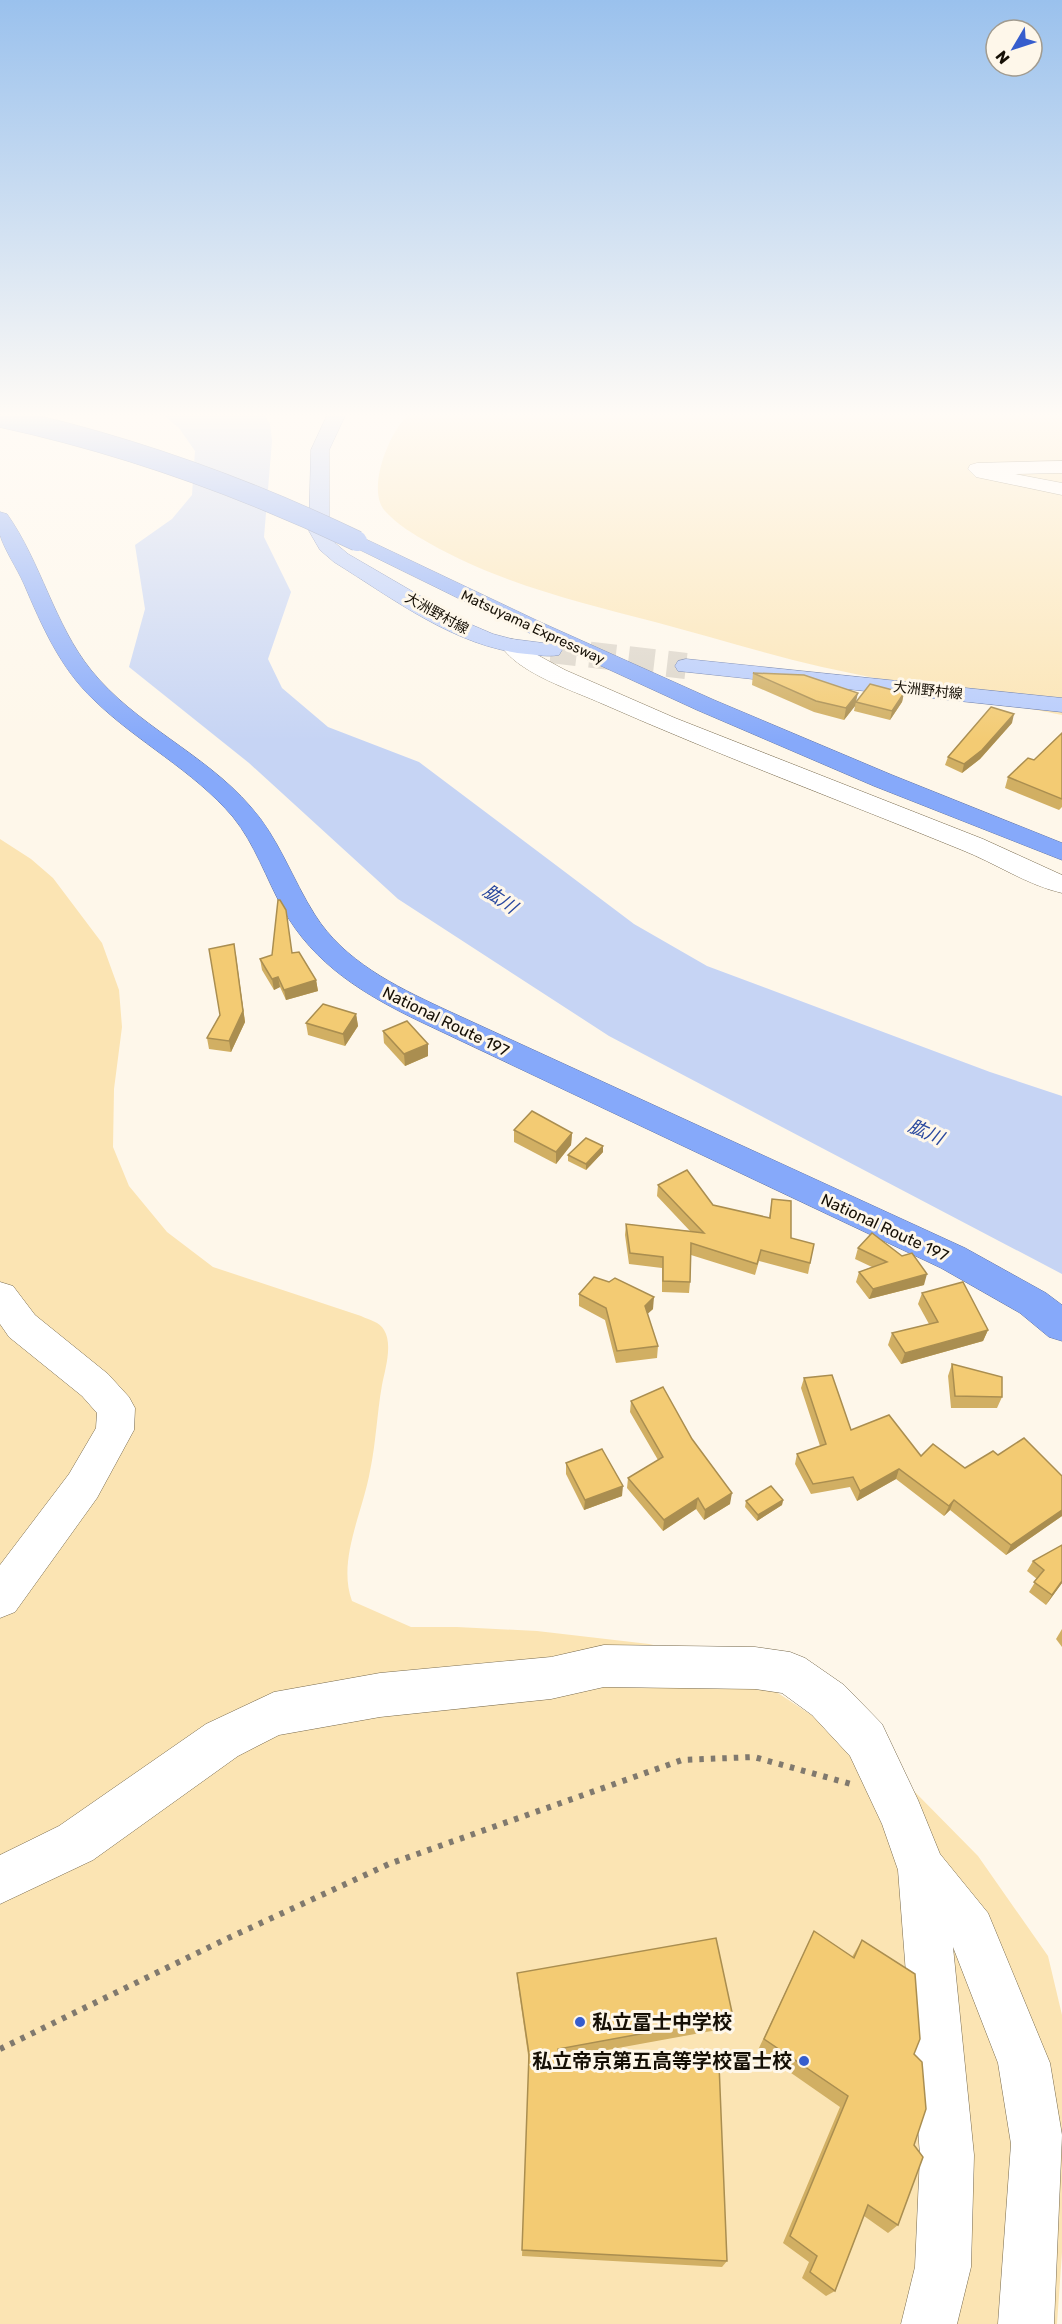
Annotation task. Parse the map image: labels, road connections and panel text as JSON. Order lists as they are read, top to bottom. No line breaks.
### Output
{"streets":{"highway":["Matsuyama Expressway","National Route 197"],"main road":["大洲野村線"]},"water":["肱川"],"places":["私立冨士中学校","私立帝京第五高等学校冨士校"],"north":"bottom left"}
